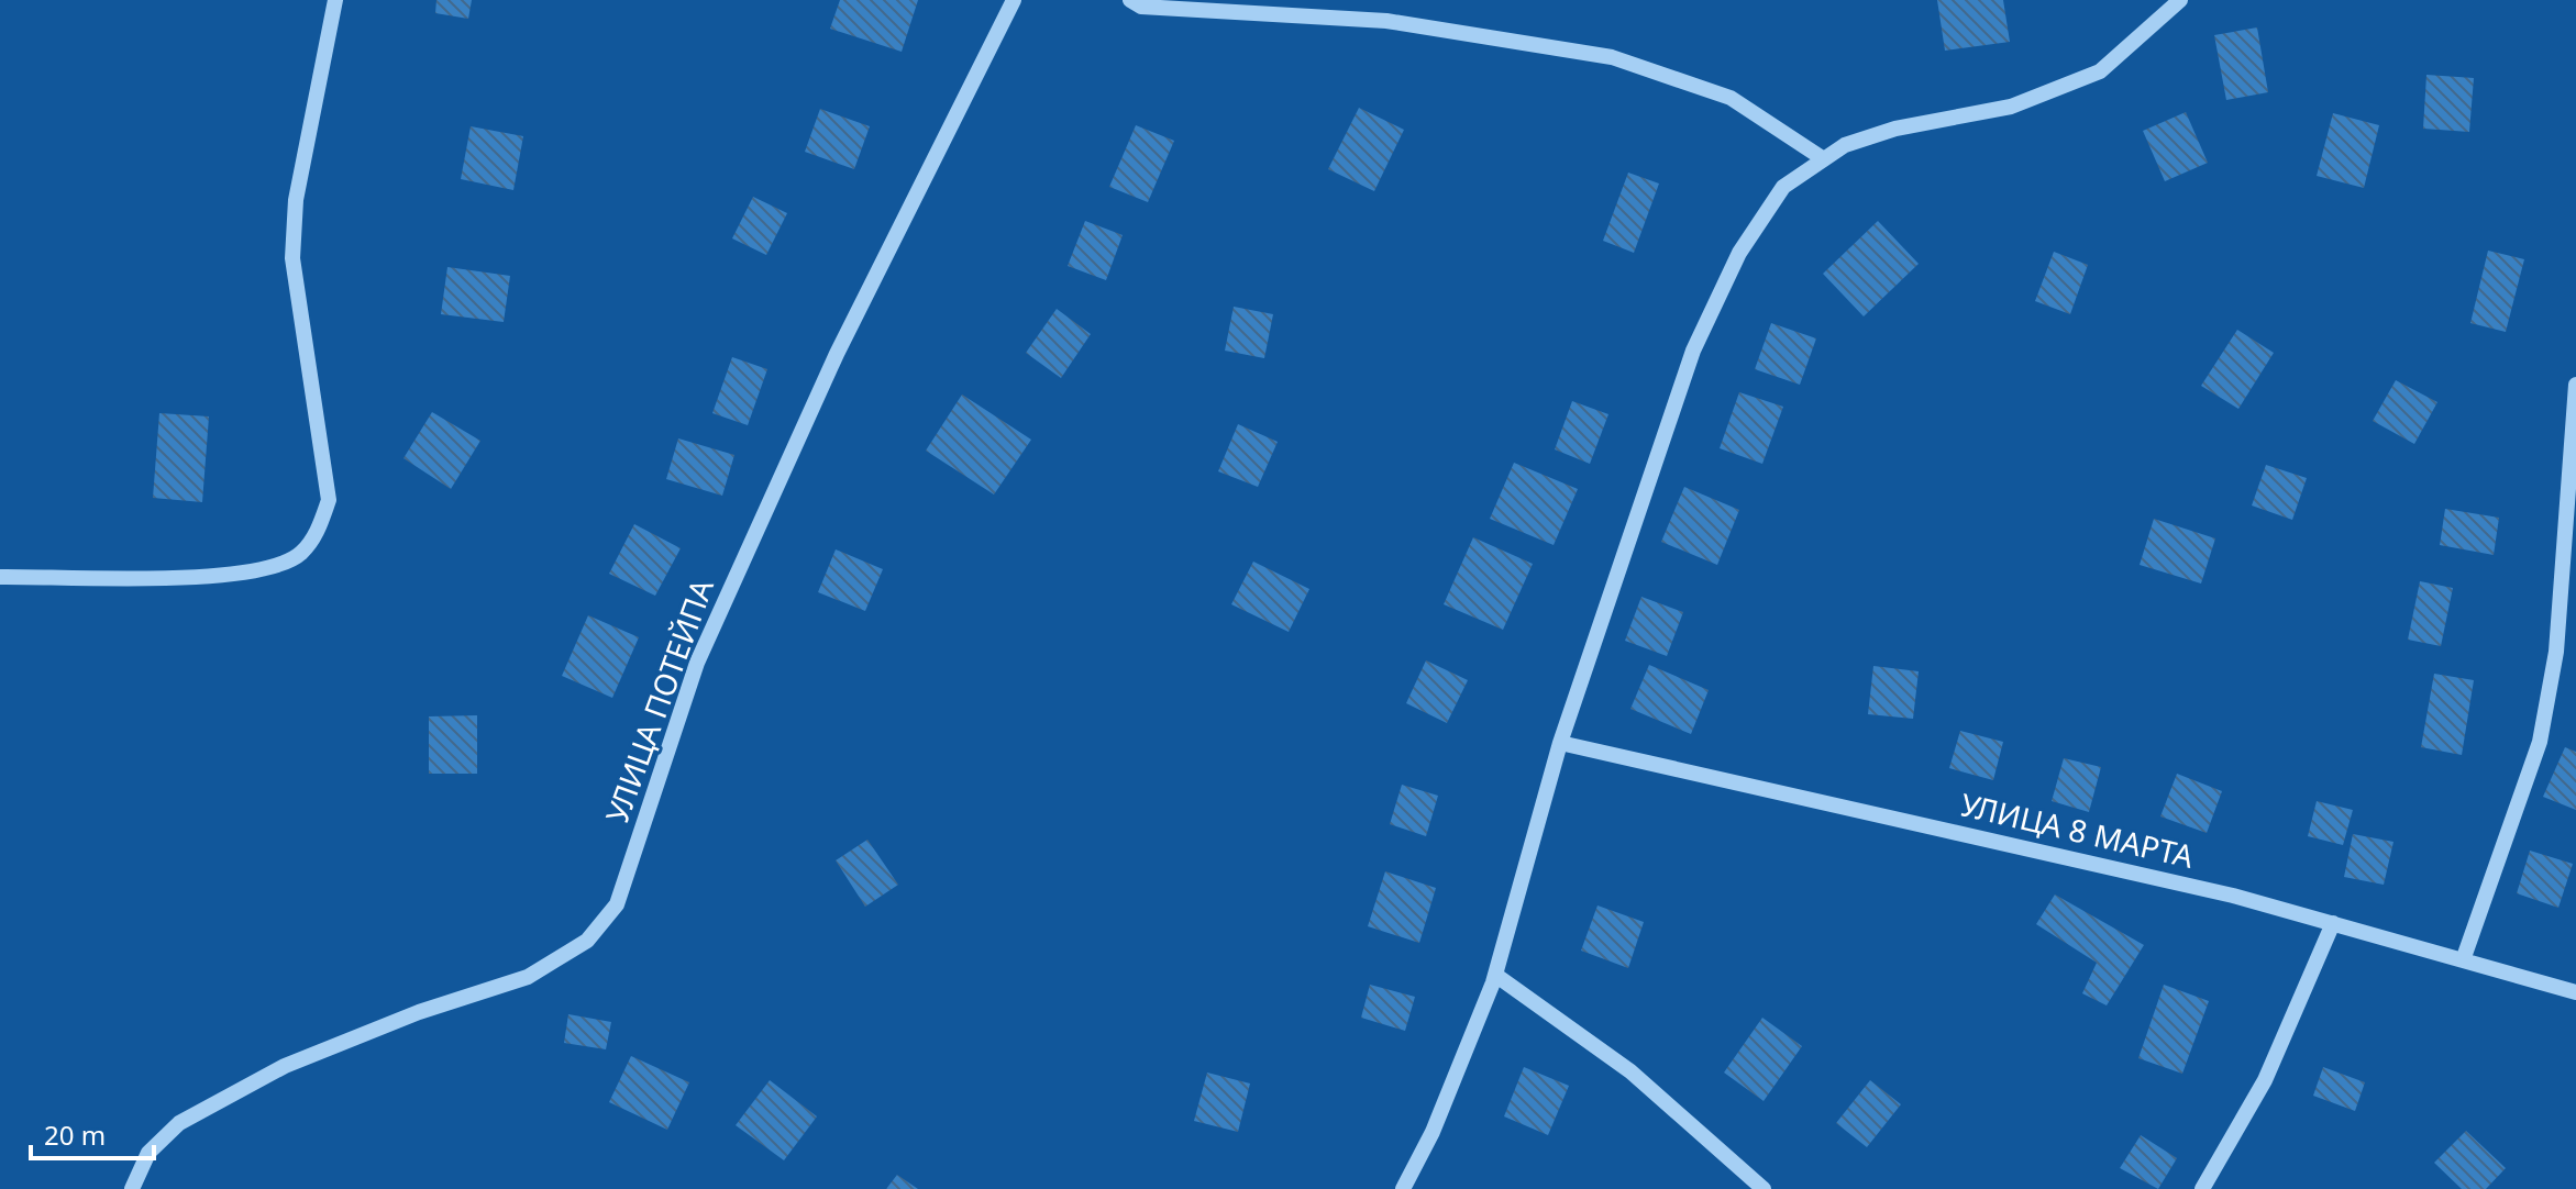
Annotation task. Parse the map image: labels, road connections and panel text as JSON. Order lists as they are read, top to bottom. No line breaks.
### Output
{"streets":{"street":["УЛИЦА ПОТЕЙПА","УЛИЦА 8 МАРТА"]},"scale_bar":"20 m"}
